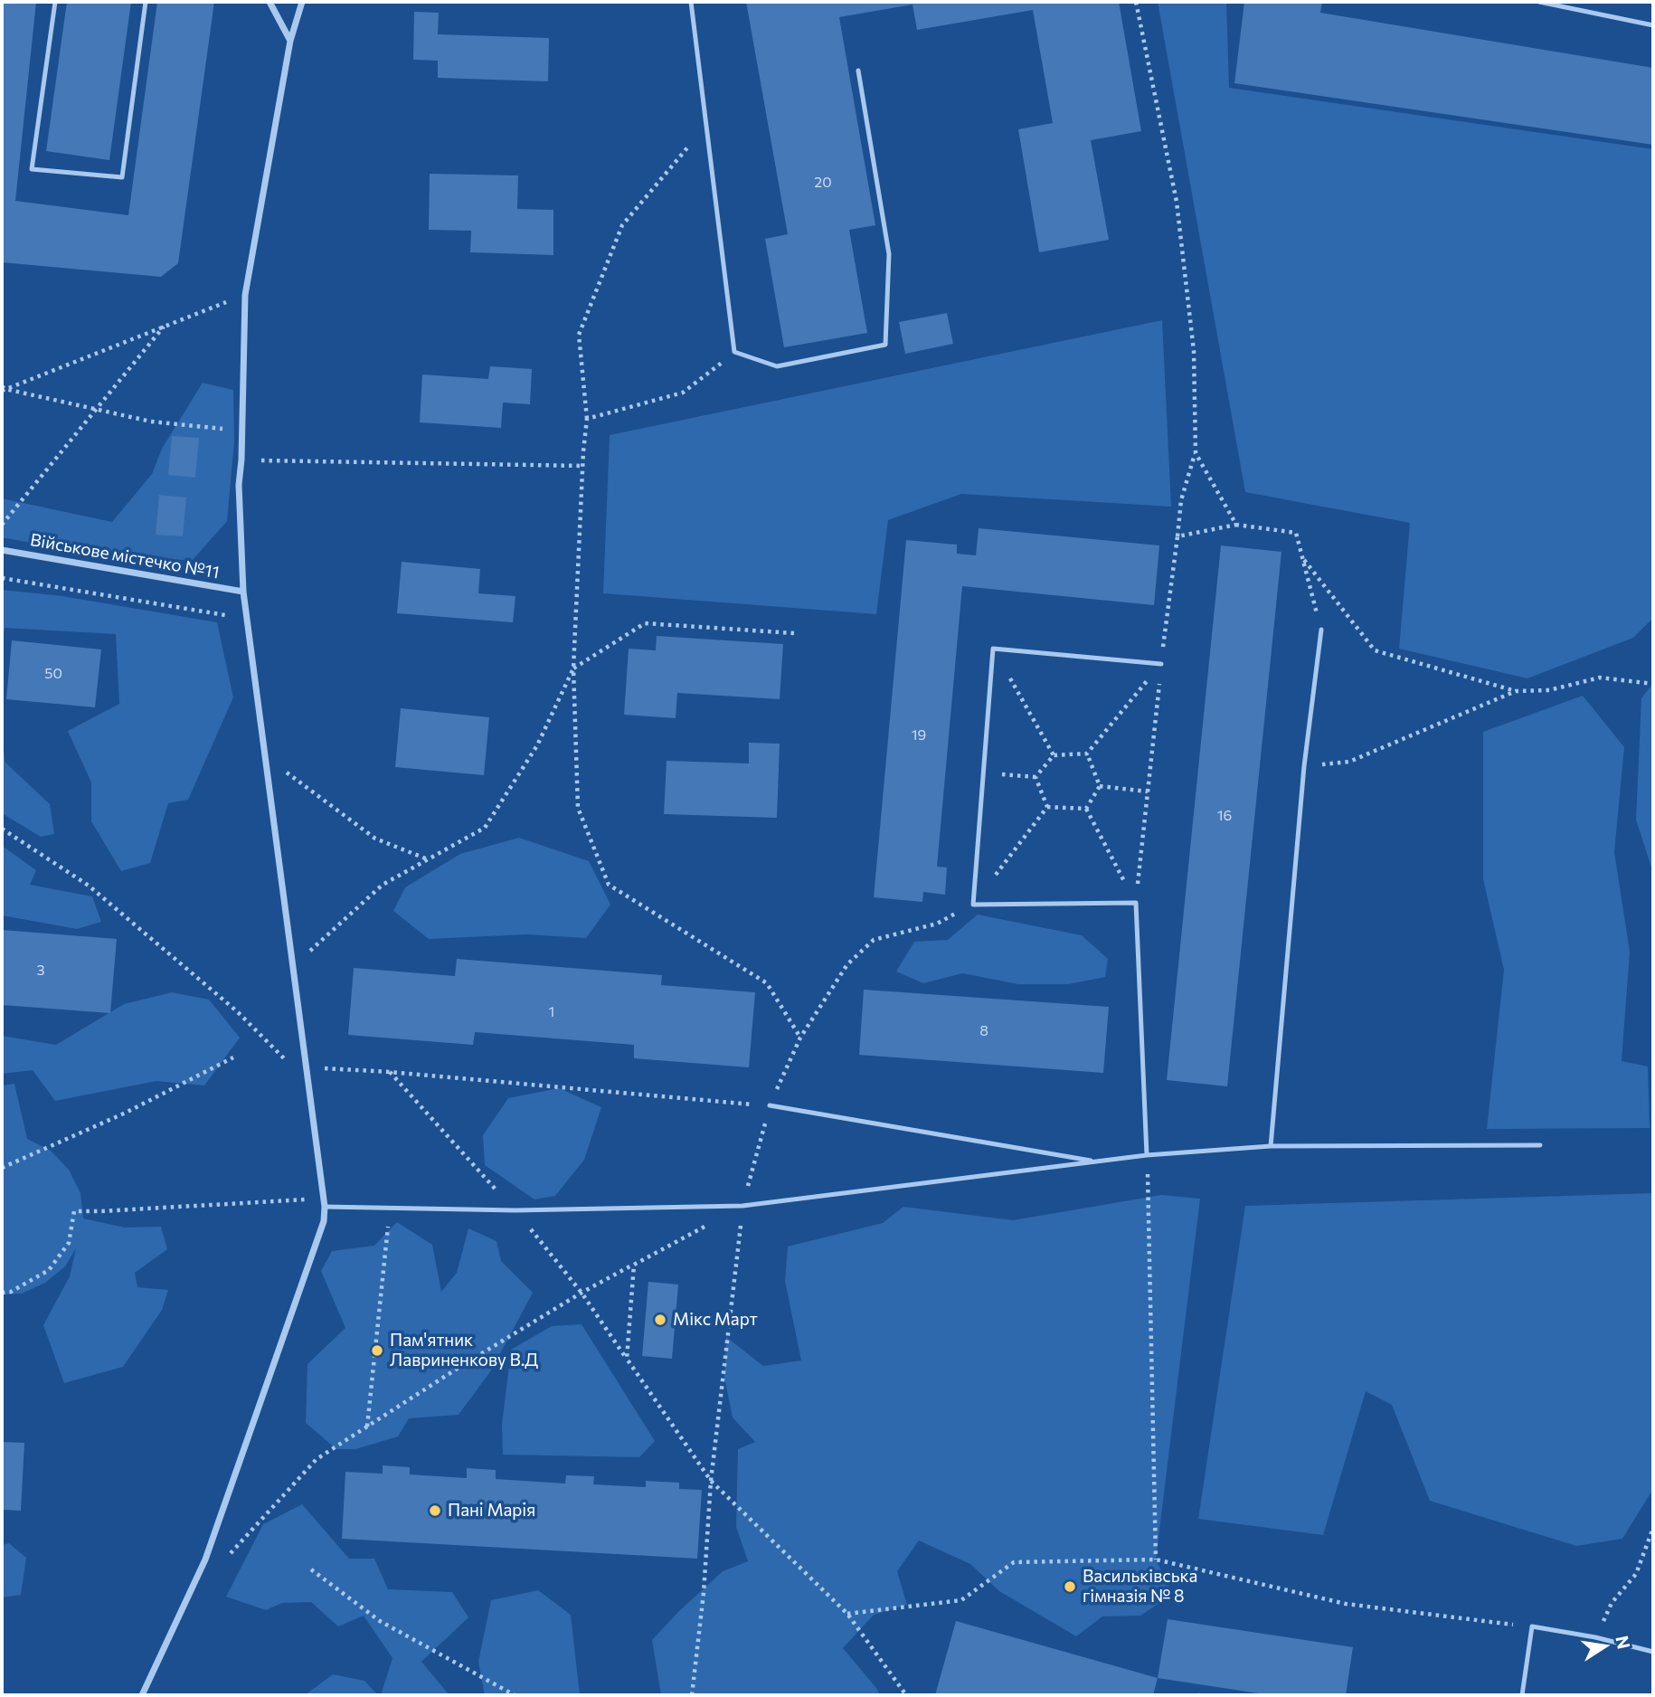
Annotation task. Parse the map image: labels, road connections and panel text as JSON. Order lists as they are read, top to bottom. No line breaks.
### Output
{"streets":{"street":["Військове містечко №11"]},"places":["Мікс Март","Пам'ятник Лавриненкову В.Д","Панi Марiя","Васильківська гімназія № 8"],"house_numbers":["20","50","19","16","3","1","8"],"north":"right"}
